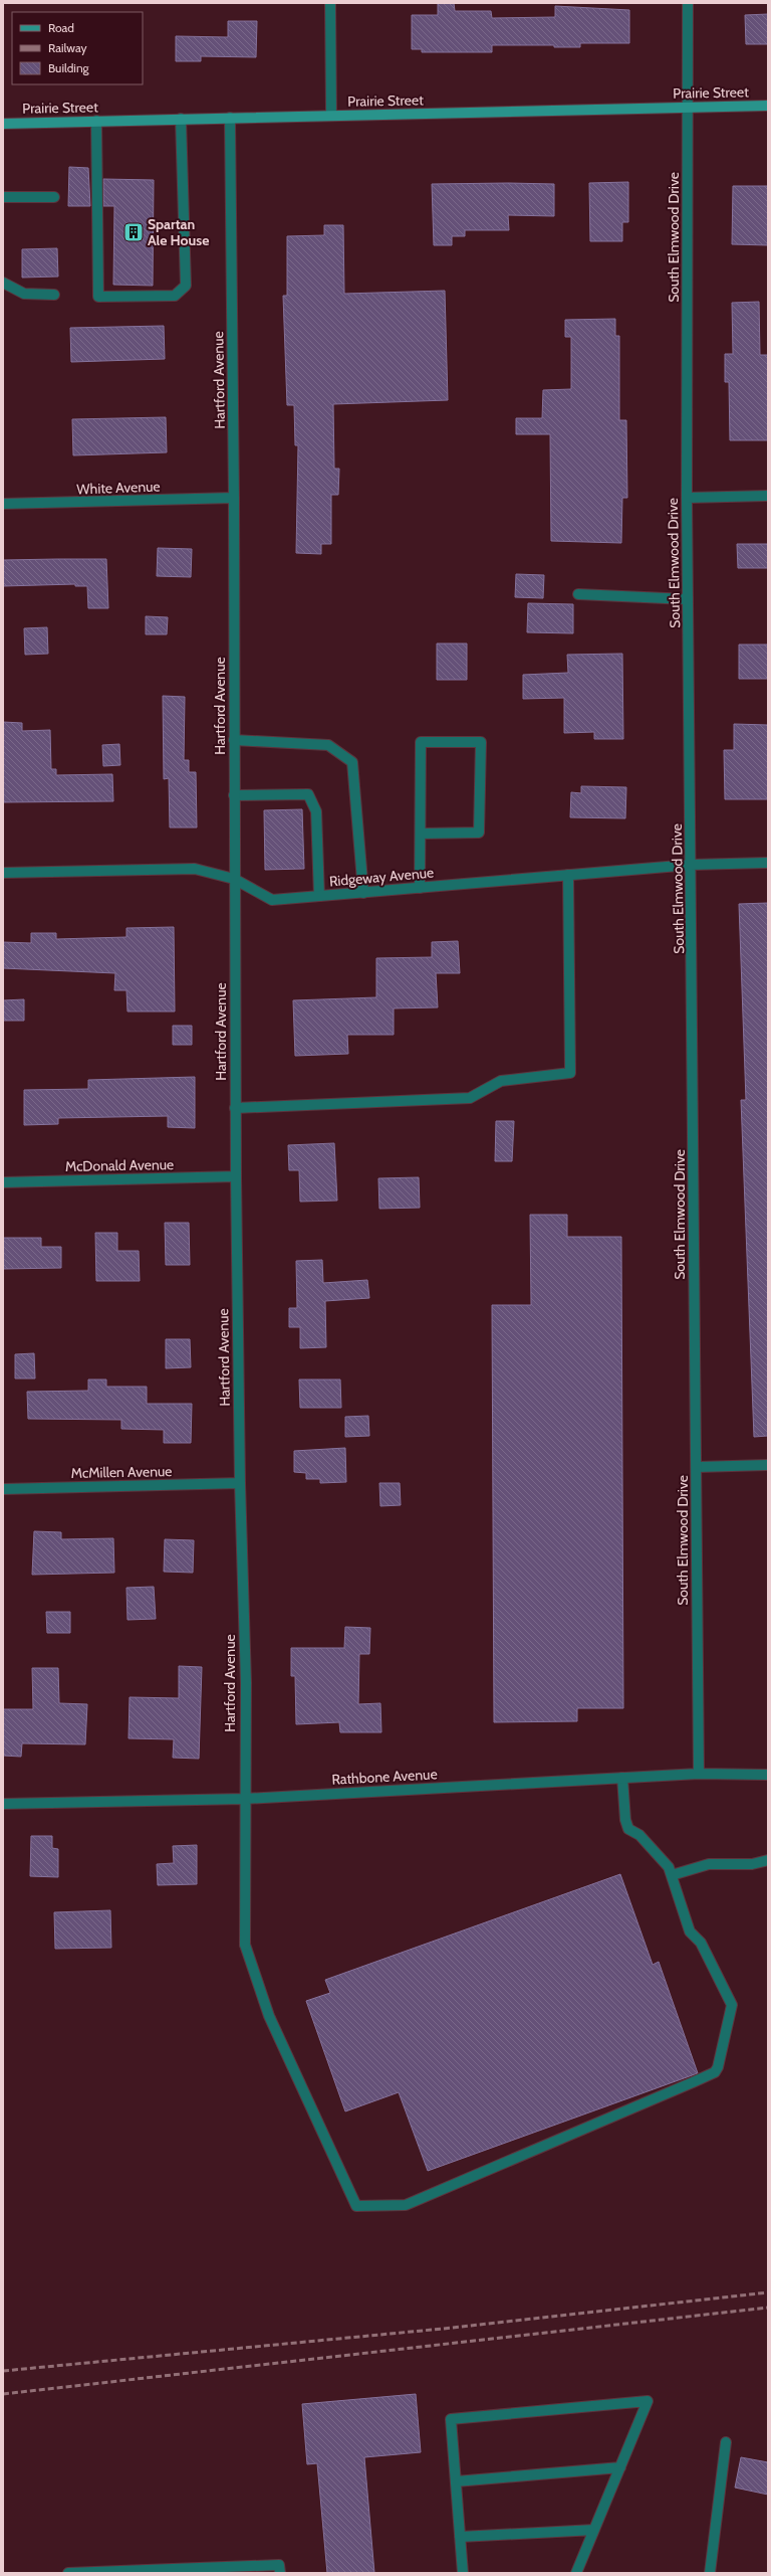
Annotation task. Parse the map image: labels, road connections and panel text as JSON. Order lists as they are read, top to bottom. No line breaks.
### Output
{"streets":{"street":["Prairie Street","South Elmwood Drive","Hartford Avenue","White Avenue","Ridgeway Avenue","McDonald Avenue","McMillen Avenue","Rathbone Avenue"]},"crossings":[["Prairie Street","South Elmwood Drive"],["Prairie Street","Hartford Avenue"],["South Elmwood Drive","Ridgeway Avenue"],["South Elmwood Drive","Rathbone Avenue"],["Hartford Avenue","White Avenue"],["Hartford Avenue","Ridgeway Avenue"],["Hartford Avenue","McDonald Avenue"],["Hartford Avenue","McMillen Avenue"],["Hartford Avenue","Rathbone Avenue"]],"places":{"building":["Spartan Ale House"]},"legend":["Road","Railway","Building"]}
